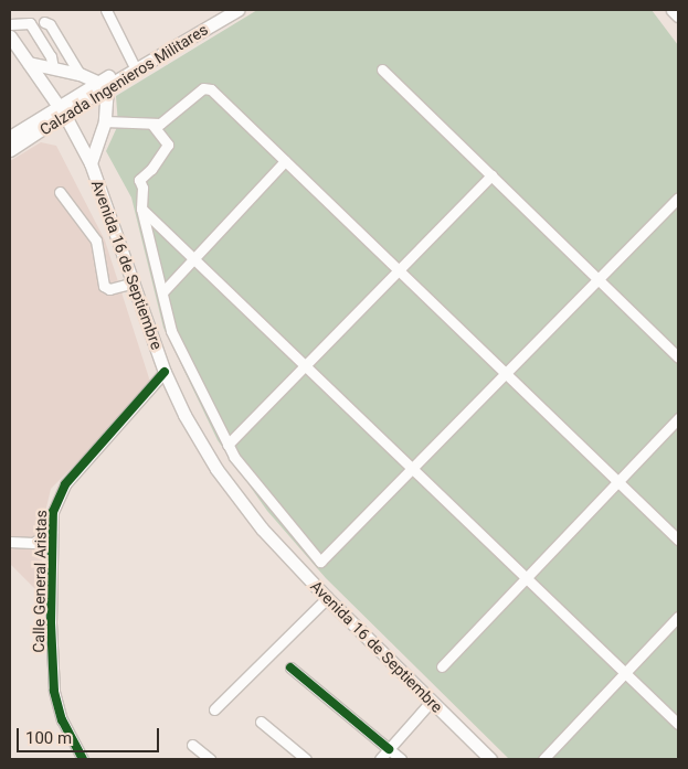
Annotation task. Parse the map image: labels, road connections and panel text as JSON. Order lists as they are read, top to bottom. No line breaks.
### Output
{"streets":{"main road":["Calzada Ingenieros Militares","Avenida 16 de Septiembre"],"street":["Calle General Aristas"]},"crossings":[["Calzada Ingenieros Militares","Avenida 16 de Septiembre"],["Avenida 16 de Septiembre","Calle General Aristas"]],"scale_bar":"100 m"}
